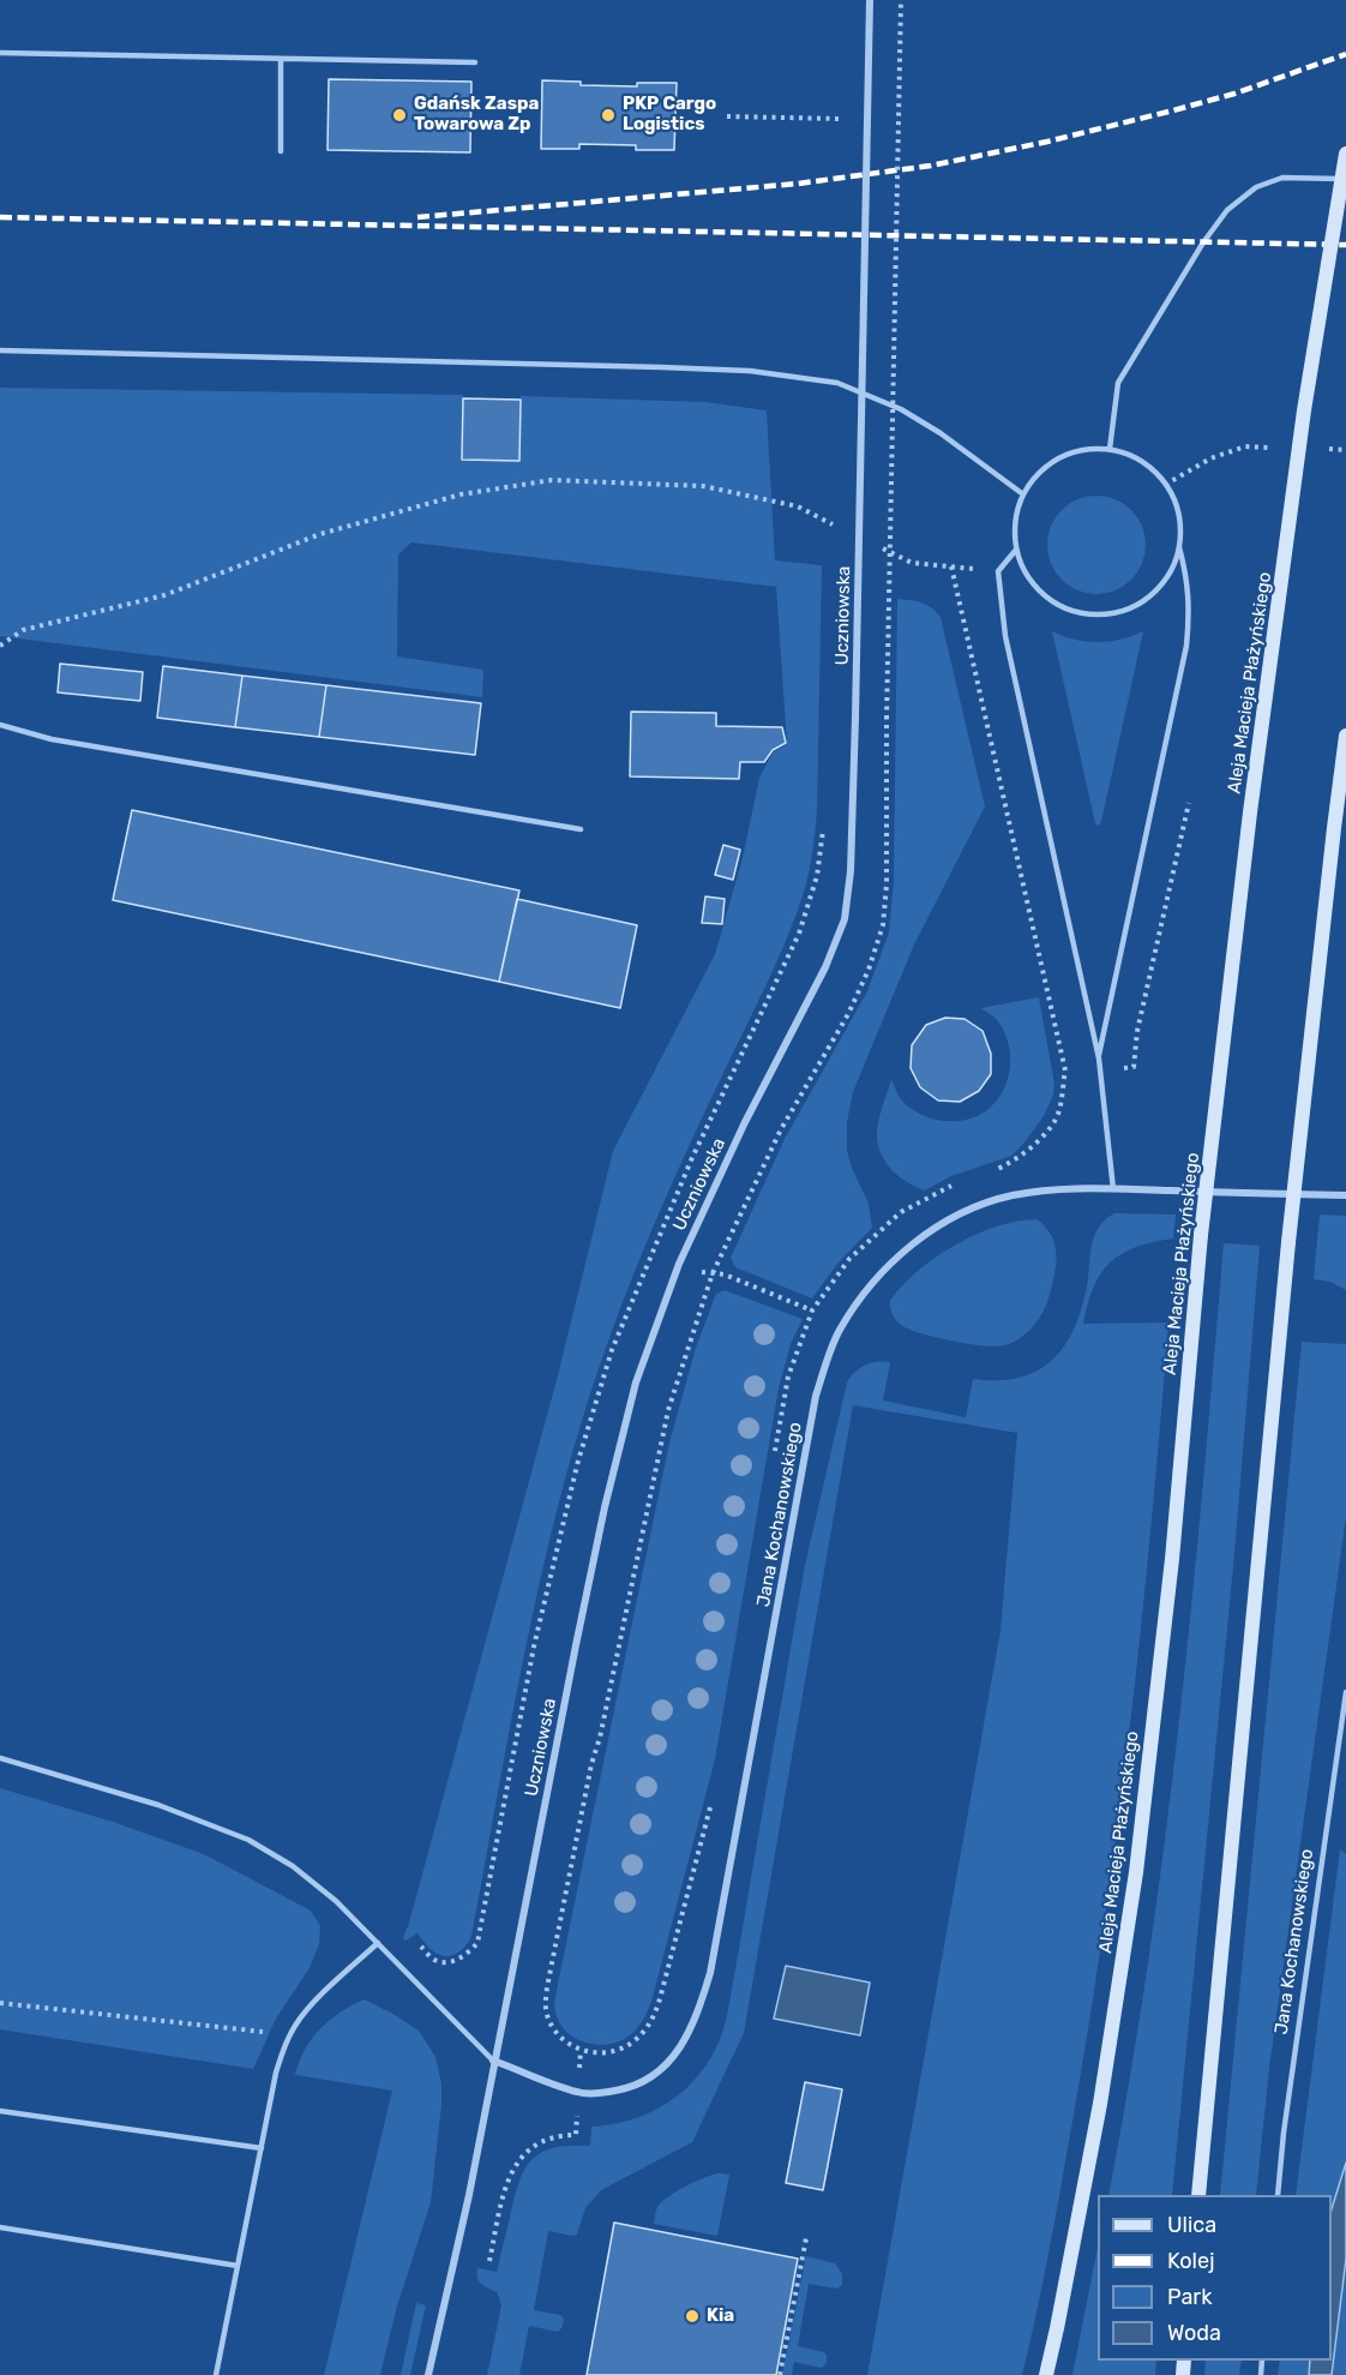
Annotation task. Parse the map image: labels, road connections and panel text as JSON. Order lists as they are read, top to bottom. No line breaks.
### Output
{"streets":{"main road":["Aleja Macieja Płażyńskiego"],"street":["Uczniowska","Jana Kochanowskiego"]},"crossings":[["Uczniowska","Jana Kochanowskiego"]],"places":["Gdańsk Zaspa Towarowa Zp","PKP Cargo Logistics","Kia"],"legend":["Ulica","Kolej","Park","Woda"]}
